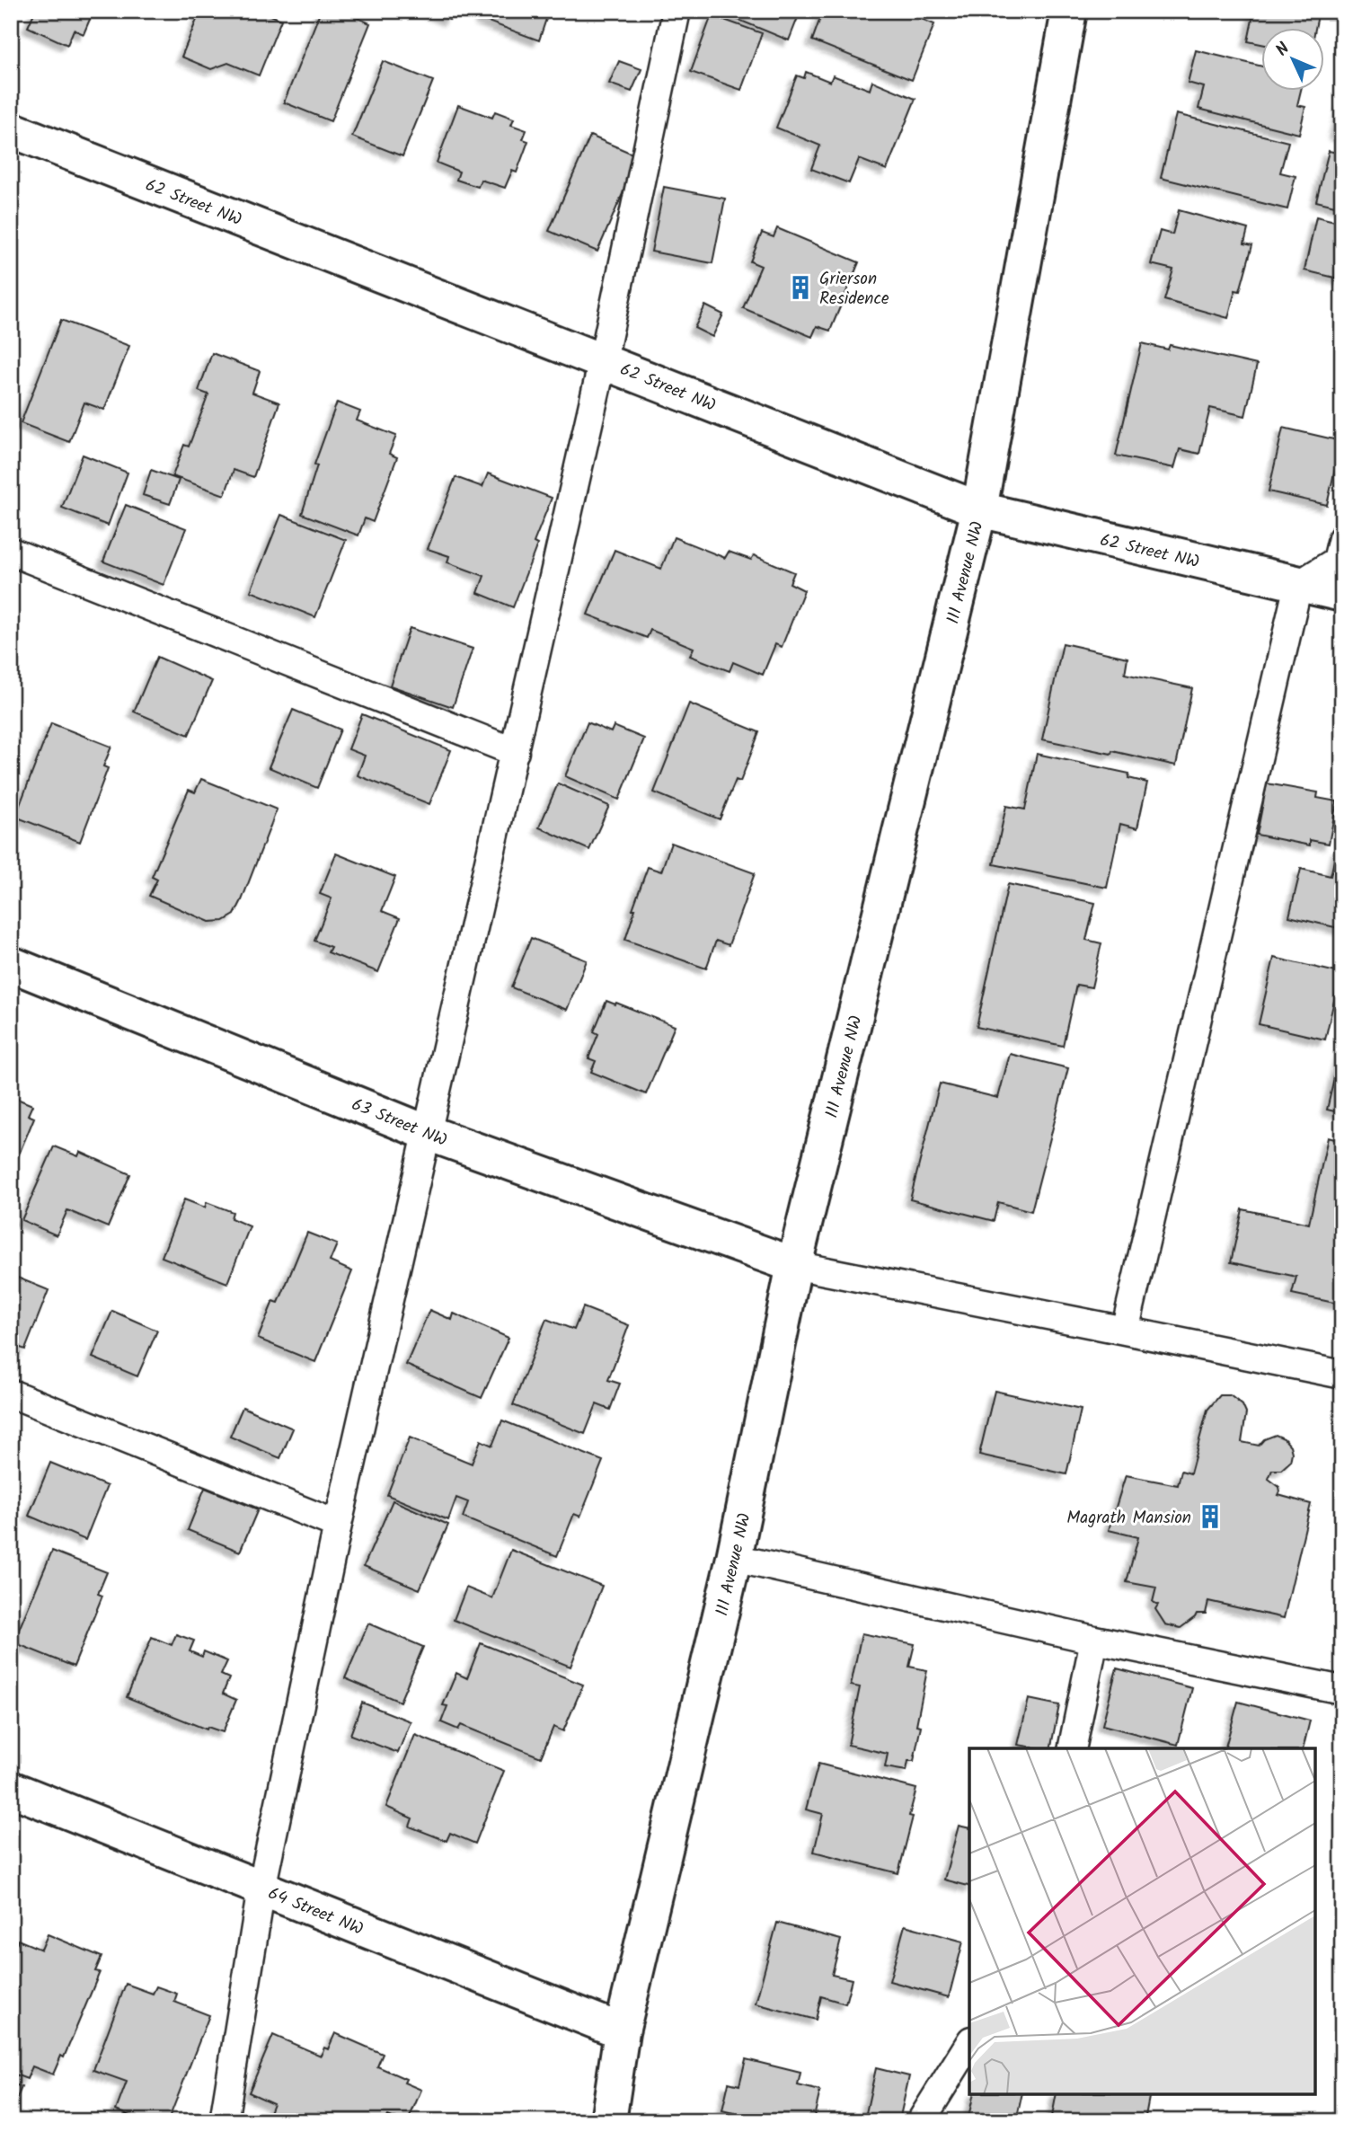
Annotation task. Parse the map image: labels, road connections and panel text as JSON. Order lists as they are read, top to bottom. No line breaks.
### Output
{"streets":{"street":["62 Street NW","111 Avenue NW","63 Street NW","64 Street NW"]},"crossings":[["62 Street NW","111 Avenue NW"],["111 Avenue NW","63 Street NW"],["111 Avenue NW","64 Street NW"]],"places":{"building":["Grierson Residence","Magrath Mansion"]},"north":"top left"}
